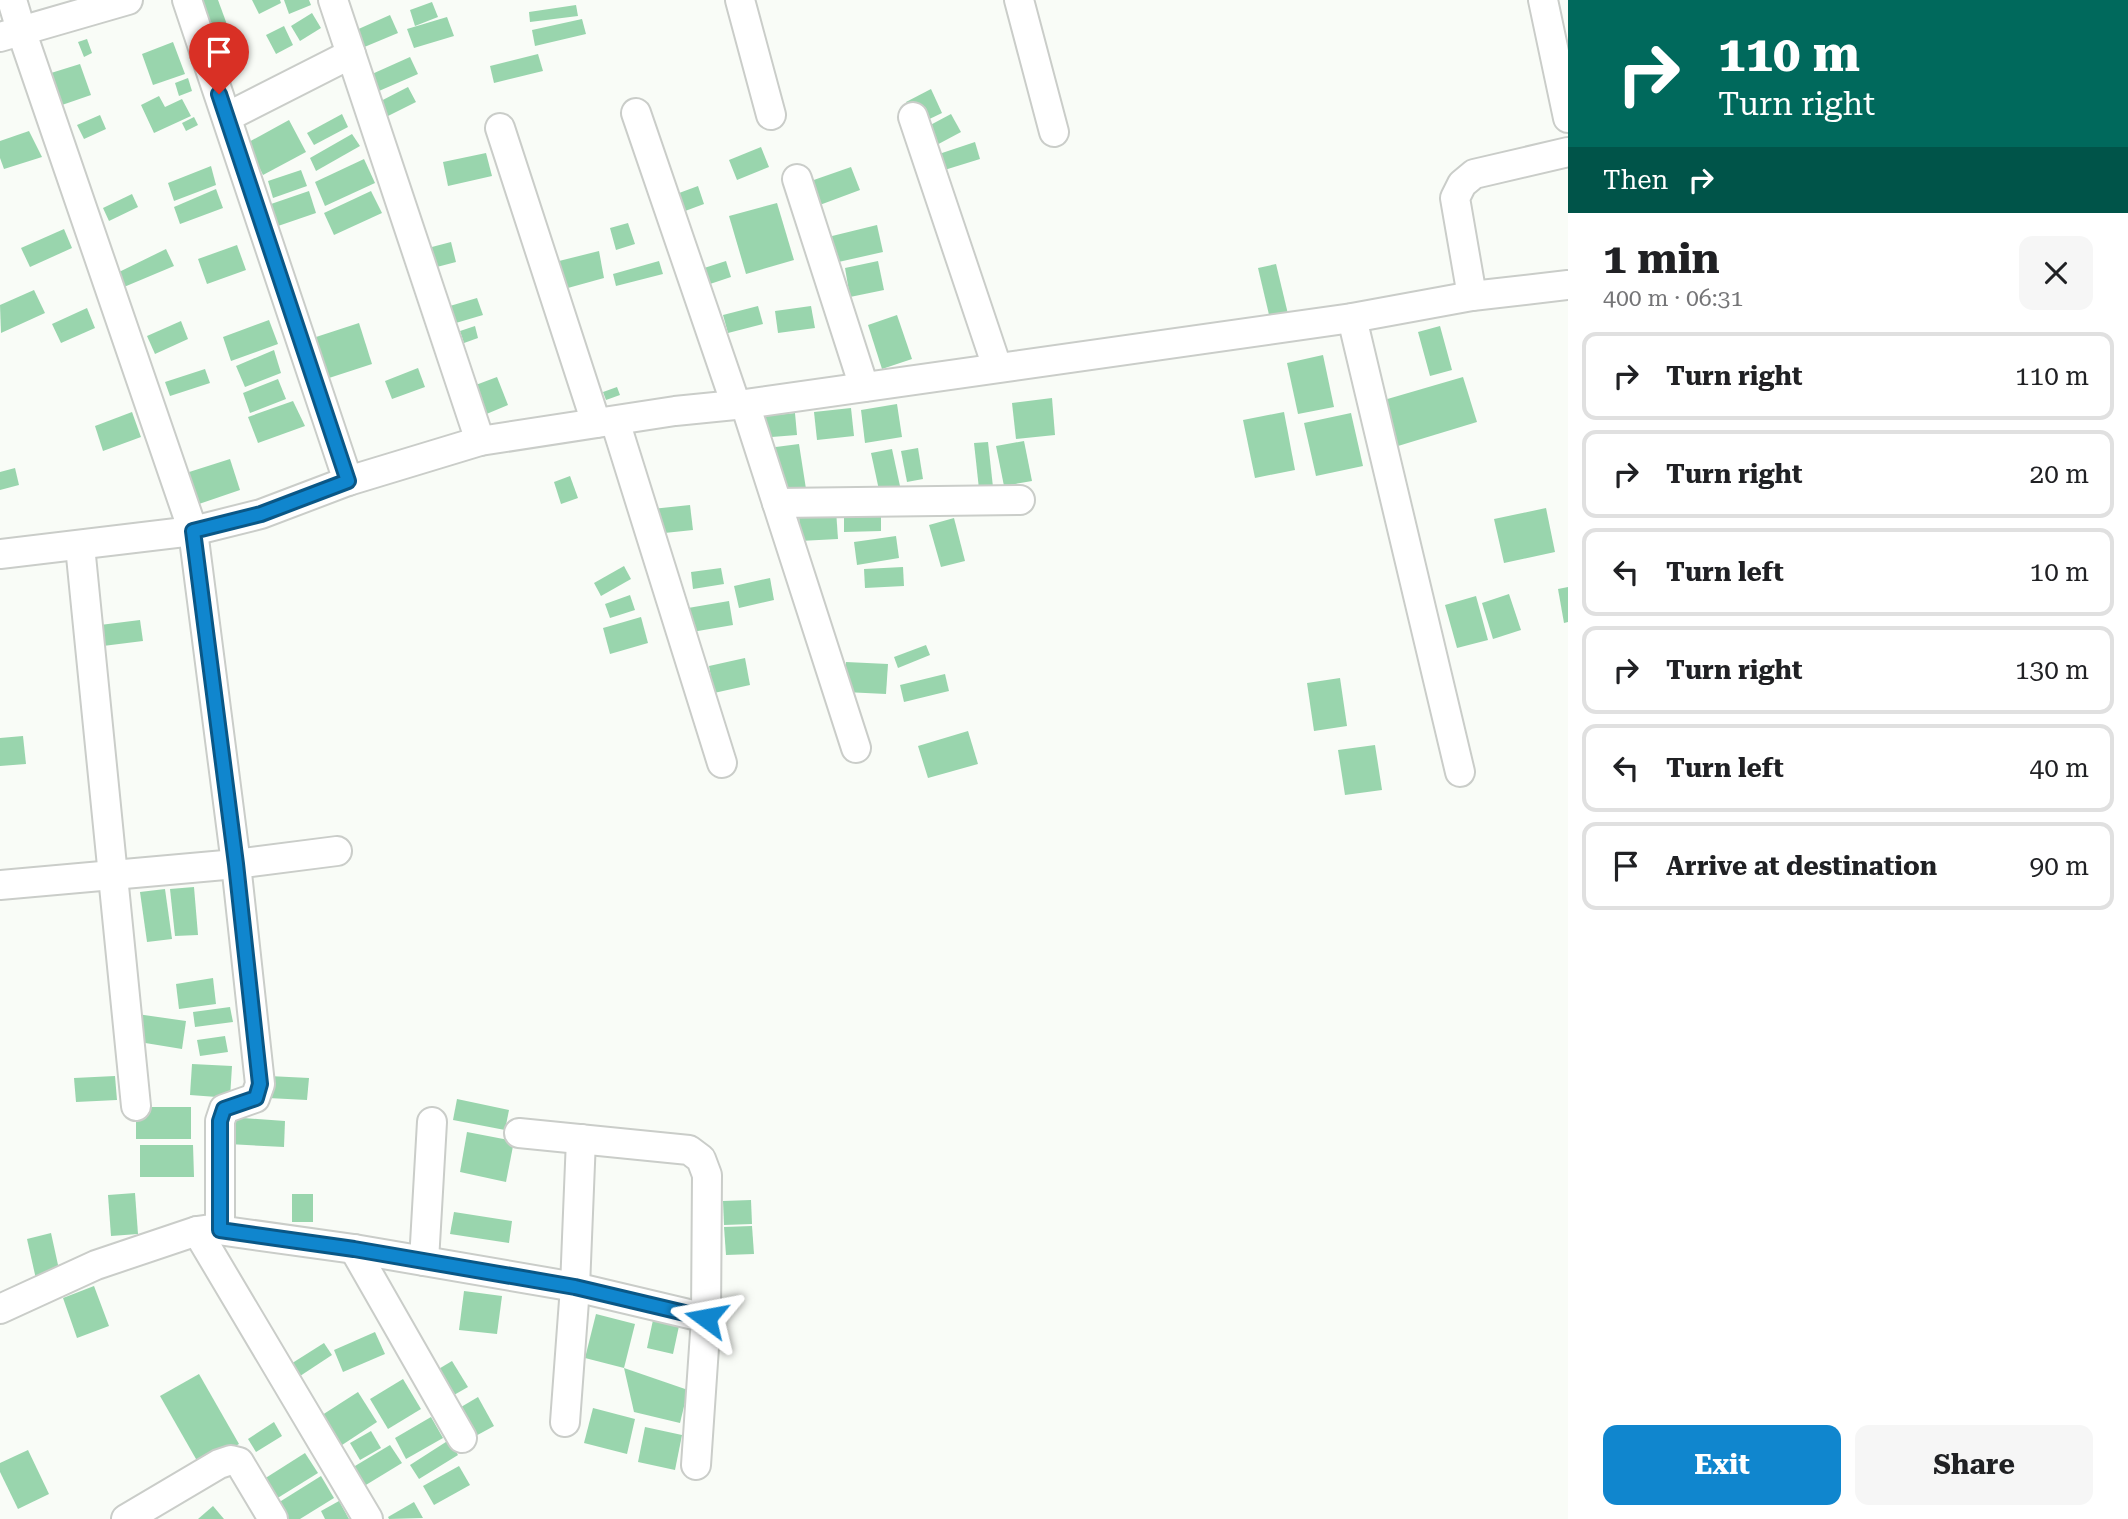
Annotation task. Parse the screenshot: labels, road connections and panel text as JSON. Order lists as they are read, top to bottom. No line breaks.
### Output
{"page":{"turn":["110 m","Turn right"],"then":"Then","heading":["1 min","400 m · 06:31"],"list":[{"name":"Turn right","value":"110 m"},{"name":"Turn right","value":"20 m"},{"name":"Turn left","value":"10 m"},{"name":"Turn right","value":"130 m"},{"name":"Turn left","value":"40 m"},{"name":"Arrive at destination","value":"90 m"}],"buttons":["Exit","Share"]}}
